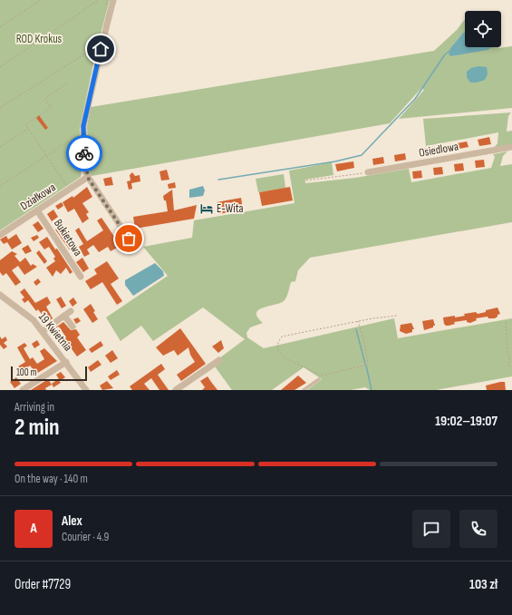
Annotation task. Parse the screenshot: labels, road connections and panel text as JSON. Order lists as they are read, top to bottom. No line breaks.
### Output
{"streets":{"street":["Osiedlowa","Działkowa","Bukietowa","19 Kwietnia"]},"crossings":[["Działkowa","Bukietowa"]],"parks":["ROD Krokus"],"places":{"hotel":["E-Wita"]},"scale_bar":"100 m","page":{"scale":"100 m","heading":["2 min","Arriving in","19:02–19:07"],"panel":["Alex","Courier · 4.9","Order #7729","103 zł"],"bar":"On the way · 140 m","round":"A"}}
